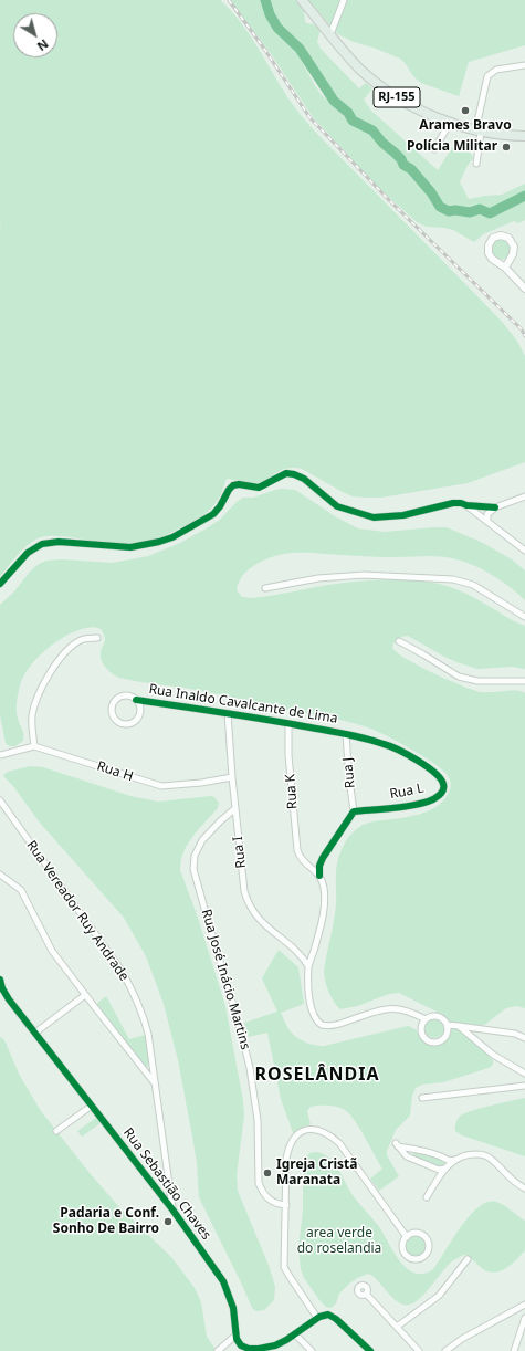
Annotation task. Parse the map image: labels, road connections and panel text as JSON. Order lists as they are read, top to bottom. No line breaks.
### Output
{"streets":{"main road":["RJ-155"],"street":["Rua Inaldo Cavalcante de Lima","Rua H","Rua J","Rua K","Rua L","Rua I","Rua Vereador Ruy Andrade","Rua José Inácio Martins","Rua Sebastião Chaves"]},"crossings":[["Rua Inaldo Cavalcante de Lima","Rua J"],["Rua Inaldo Cavalcante de Lima","Rua K"],["Rua Inaldo Cavalcante de Lima","Rua L"],["Rua Inaldo Cavalcante de Lima","Rua I"],["Rua H","Rua I"],["Rua J","Rua L"],["Rua I","Rua José Inácio Martins"],["Rua Vereador Ruy Andrade","Rua Sebastião Chaves"]],"districts":["ROSELÂNDIA"],"parks":["area verde do roselandia"],"places":["Arames Bravo","Polícia Militar","Igreja Cristã Maranata","Padaria e Conf. Sonho De Bairro"],"north":"bottom right"}
